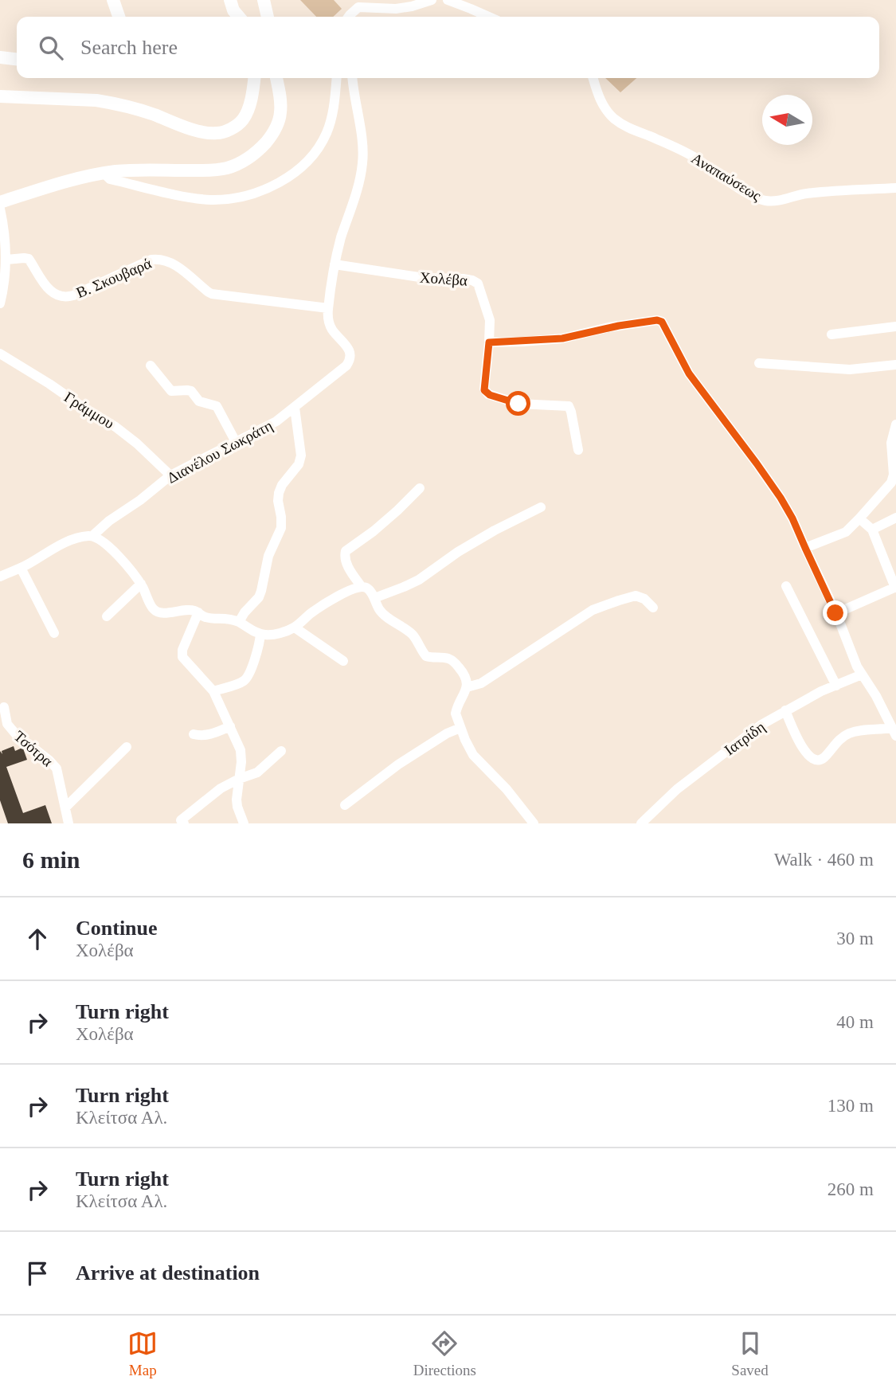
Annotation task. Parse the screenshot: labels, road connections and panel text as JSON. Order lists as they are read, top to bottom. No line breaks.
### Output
{"streets":{"street":["Αναπαύσεως","Β. Σκουβαρά","Χολέβα","Γράμμου","Διανέλου Σωκράτη","Ιατρίδη","Τσότρα"]},"crossings":[["Β. Σκουβαρά","Διανέλου Σωκράτη"],["Γράμμου","Διανέλου Σωκράτη"]],"north":"left","page":{"search":"Search here","heading":["6 min","Walk · 460 m"],"list":[["Continue","Χολέβα","30 m"],["Turn right","Χολέβα","40 m"],["Turn right","Κλείτσα Αλ.","130 m"],["Turn right","Κλείτσα Αλ.","260 m"],"Arrive at destination"],"nav":["Map","Directions","Saved"]}}
